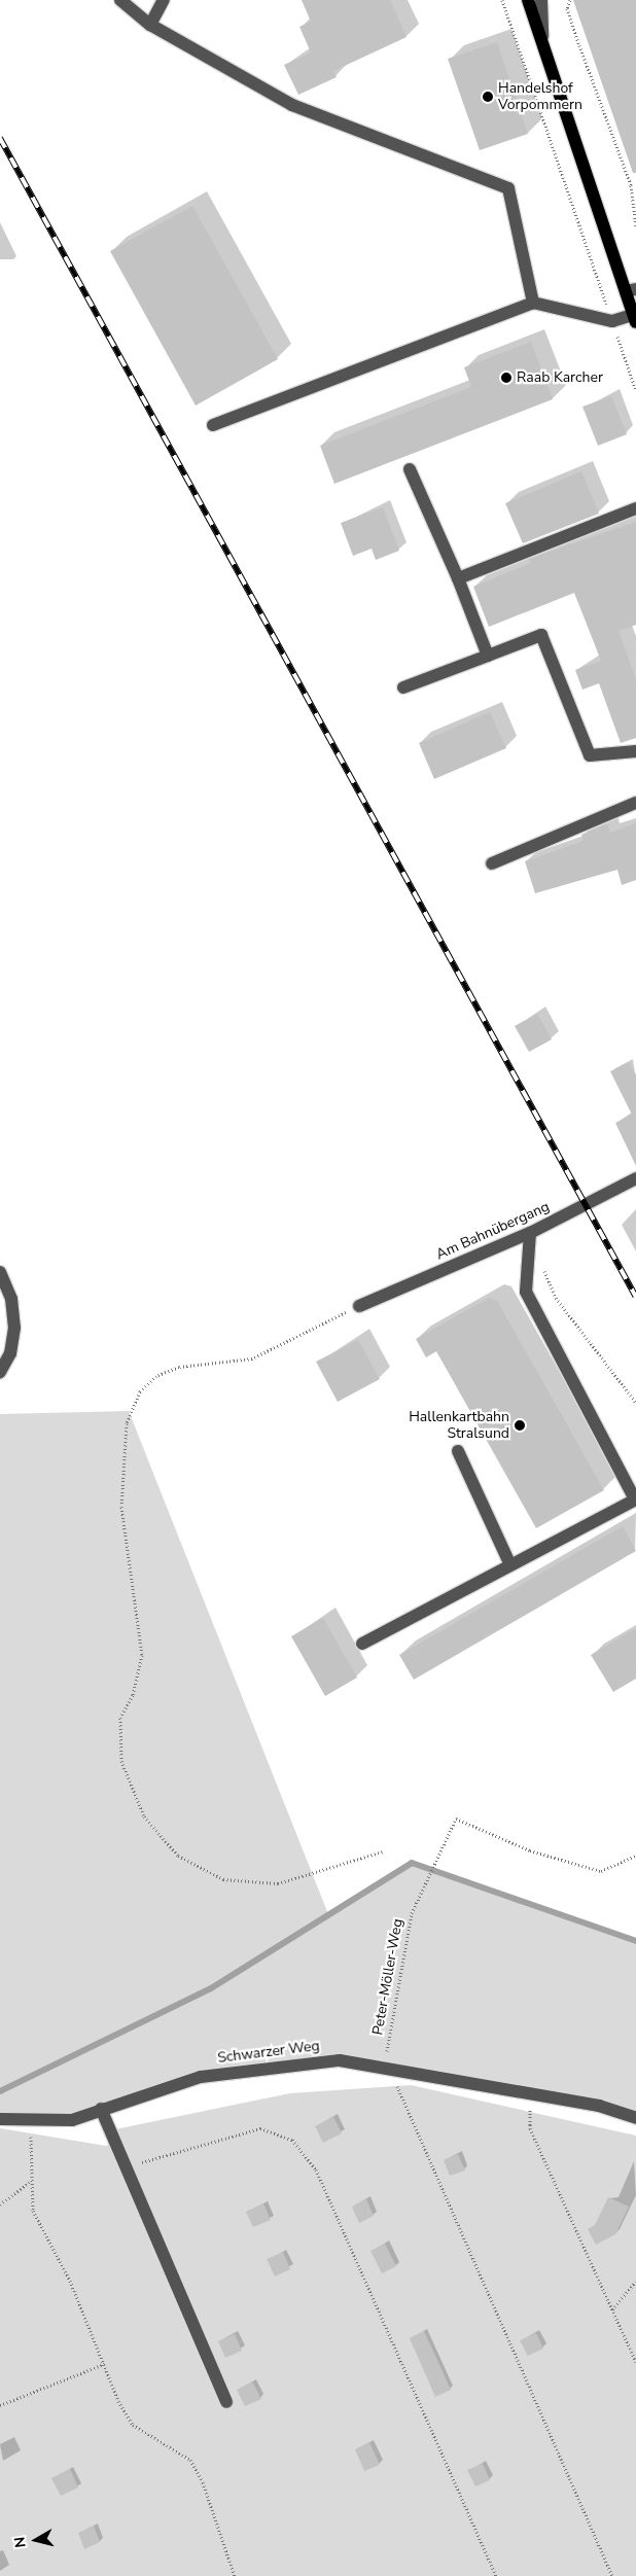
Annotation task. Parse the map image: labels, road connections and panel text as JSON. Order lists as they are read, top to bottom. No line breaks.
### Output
{"streets":{"street":["Am Bahnübergang","Schwarzer Weg"],"path":["Peter-Möller-Weg"]},"crossings":[["Peter-Möller-Weg","Schwarzer Weg"]],"places":["Handelshof Vorpommern","Raab Karcher","Hallenkartbahn Stralsund"],"north":"left"}
